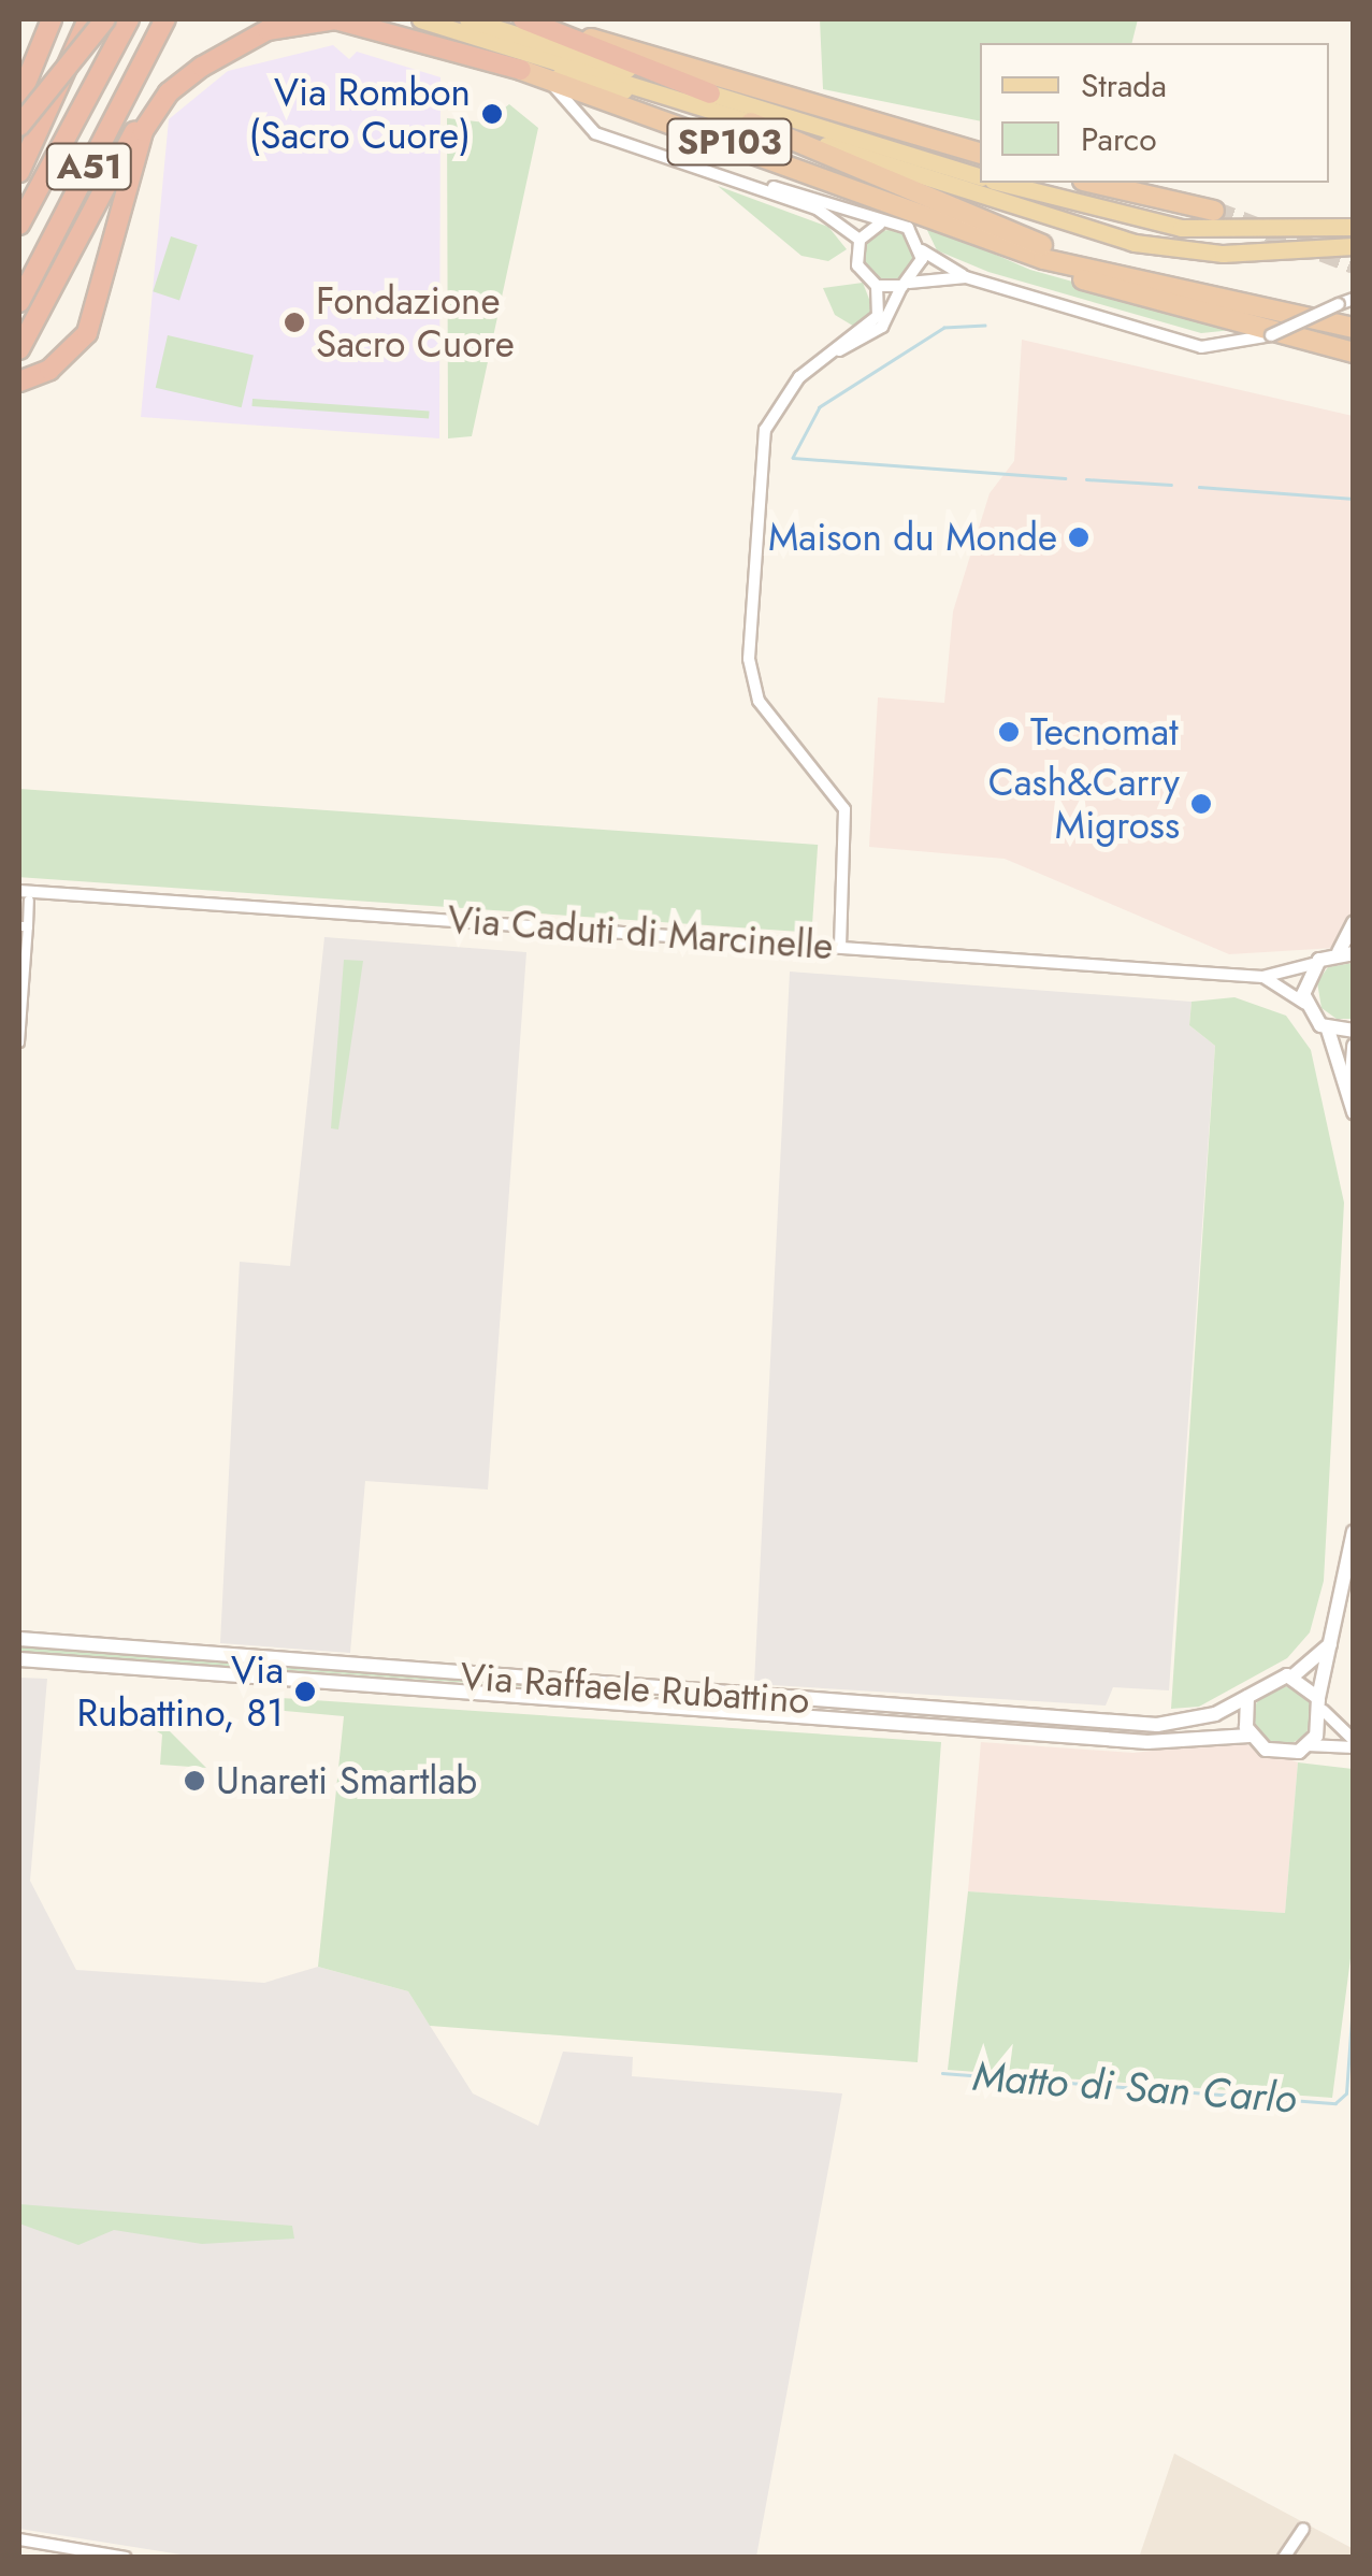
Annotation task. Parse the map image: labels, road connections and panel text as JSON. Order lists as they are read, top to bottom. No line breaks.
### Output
{"streets":{"highway":["SP103","A51"],"street":["Via Caduti di Marcinelle","Via Raffaele Rubattino"]},"water":["Matto di San Carlo"],"places":["Via Rombon (Sacro Cuore)","Fondazione Sacro Cuore","Maison du Monde","Tecnomat","Cash&Carry Migross","Via Rubattino, 81","Unareti Smartlab"],"legend":["Strada","Parco"]}
